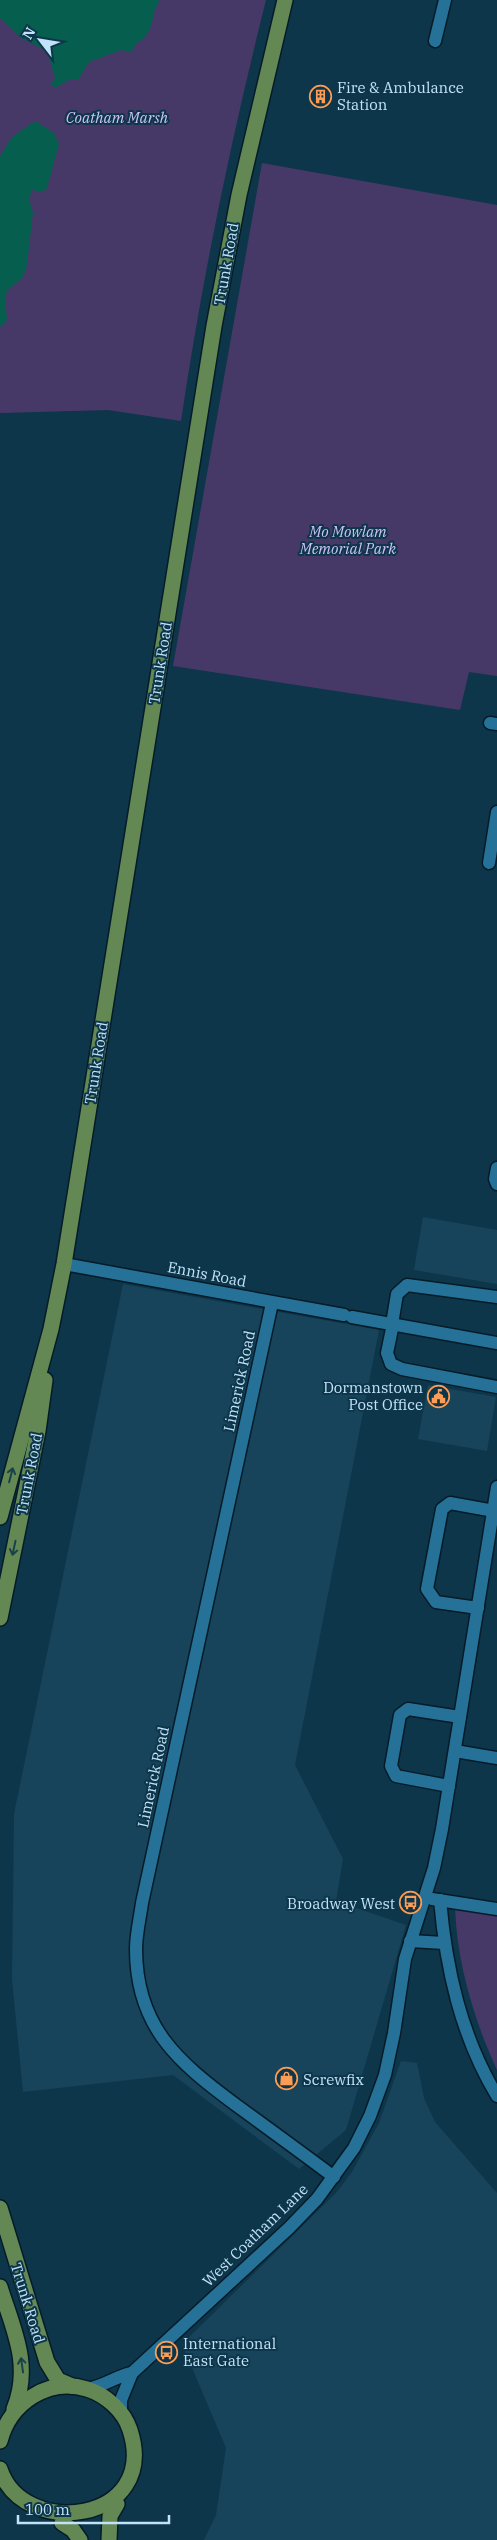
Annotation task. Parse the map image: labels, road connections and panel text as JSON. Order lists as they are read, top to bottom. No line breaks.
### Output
{"streets":{"main road":["Trunk Road"],"street":["Ennis Road","Limerick Road","West Coatham Lane"]},"crossings":[["Trunk Road","Ennis Road"],["Trunk Road","West Coatham Lane"],["Ennis Road","Limerick Road"],["Limerick Road","West Coatham Lane"]],"parks":["Coatham Marsh","Mo Mowlam Memorial Park"],"places":{"building":["Fire & Ambulance Station"],"public building":["Dormanstown Post Office"],"bus stop":["Broadway West","International East Gate"],"shop":["Screwfix"]},"scale_bar":"100 m","north":"top left"}
